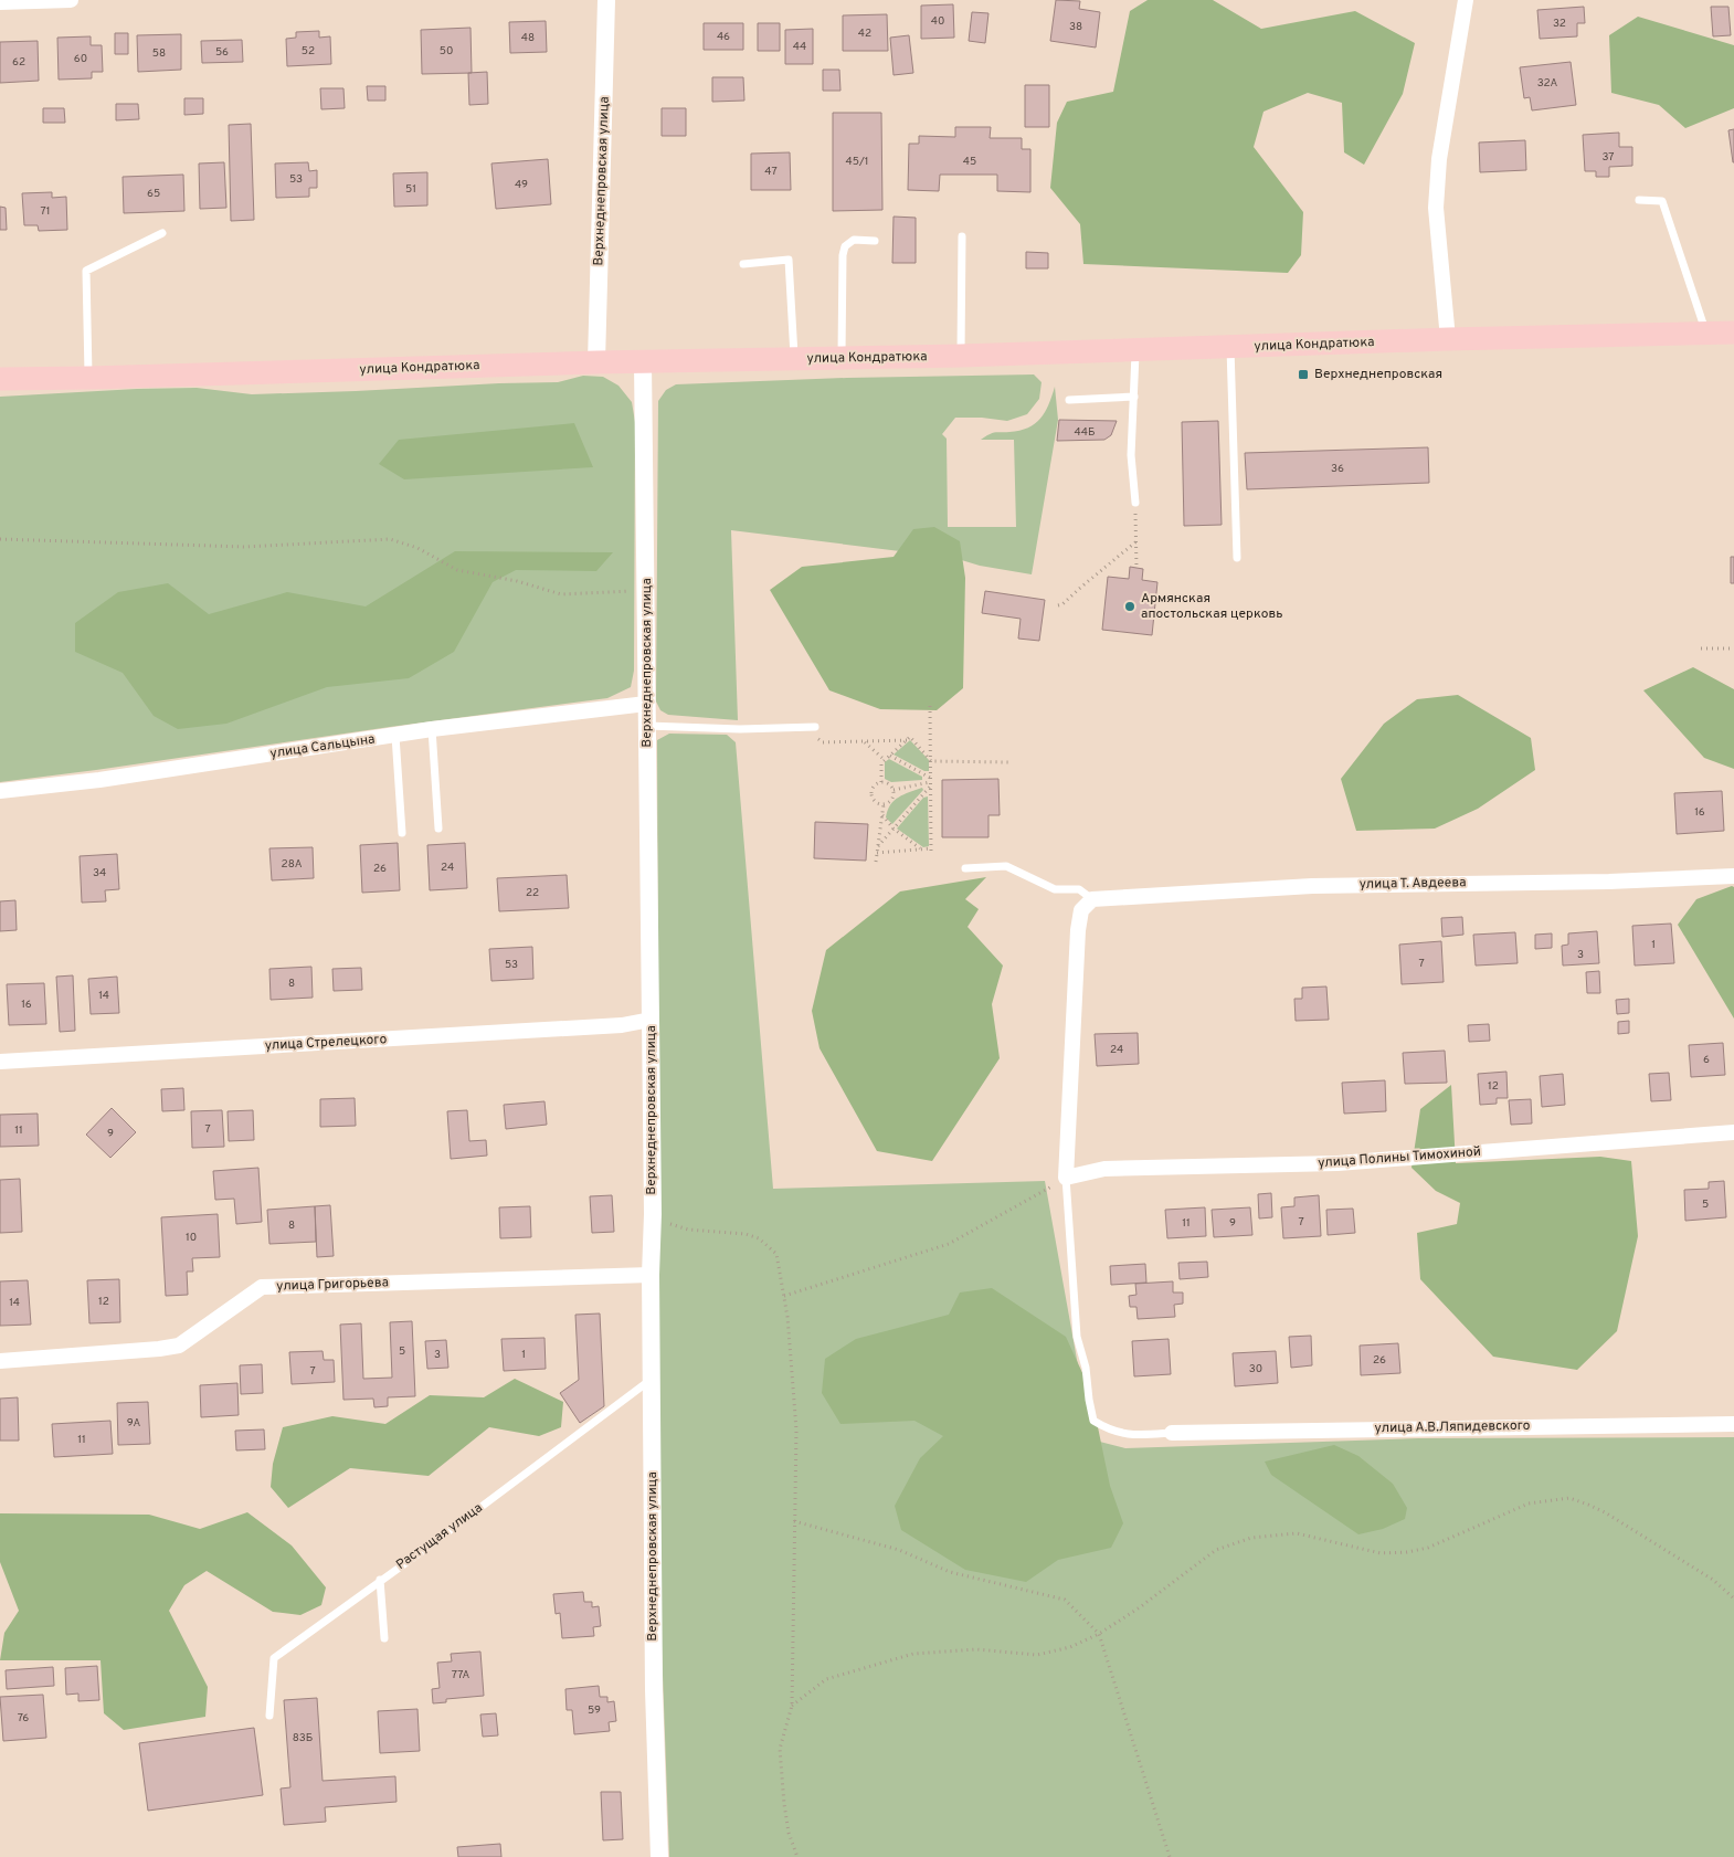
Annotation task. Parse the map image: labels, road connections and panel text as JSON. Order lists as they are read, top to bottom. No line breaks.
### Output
{"streets":{"main road":["улица Кондратюка"],"street":["Верхнеднепровская улица","улица Сальцына","улица Т. Авдеева","улица Стрелецкого","улица Полины Тимохиной","улица Григорьева","улица А.В.Ляпидевского"],"lane":["Растущая улица"]},"crossings":[["Верхнеднепровская улица","улица Кондратюка"],["Верхнеднепровская улица","улица Сальцына"],["Верхнеднепровская улица","улица Стрелецкого"],["Верхнеднепровская улица","улица Григорьева"],["Верхнеднепровская улица","Растущая улица"]],"places":{"transit":["Верхнеднепровская"],"other":["Армянская апостольская церковь"]},"house_numbers":["40","32","38","42","46","48","44","52","50","56","58","60","62","32А","37","45/1","45","47","53","49","51","65","71","44Б","36","16","28А","24","26","34","22","1","3","7","53","8","14","16","24","6","12","7","11","9","5","7","11","9","8","10","12","14","5","3","1","26","30","7","9А","11","77А","59","76","83Б"]}
